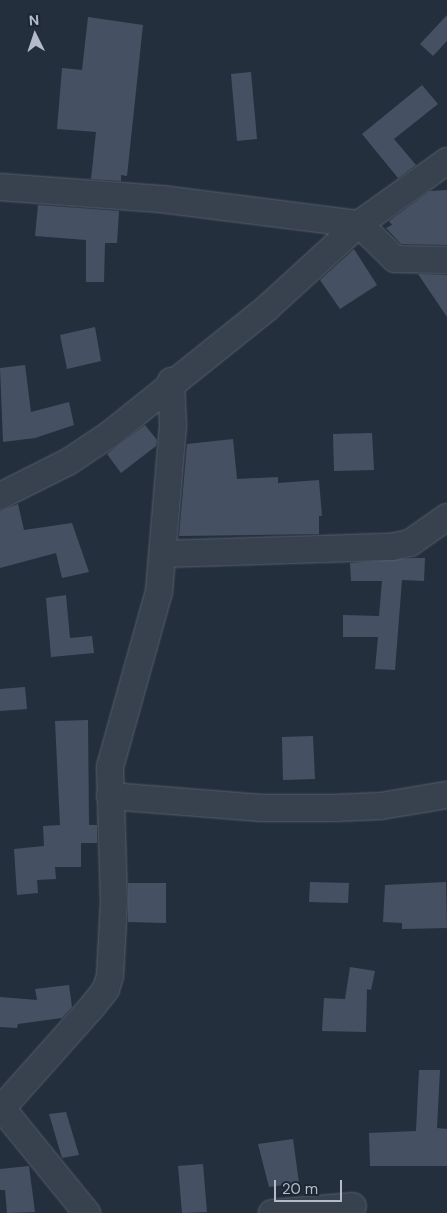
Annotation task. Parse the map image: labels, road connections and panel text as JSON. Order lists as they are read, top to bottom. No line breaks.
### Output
{"scale_bar":"20 m","north":"top"}
